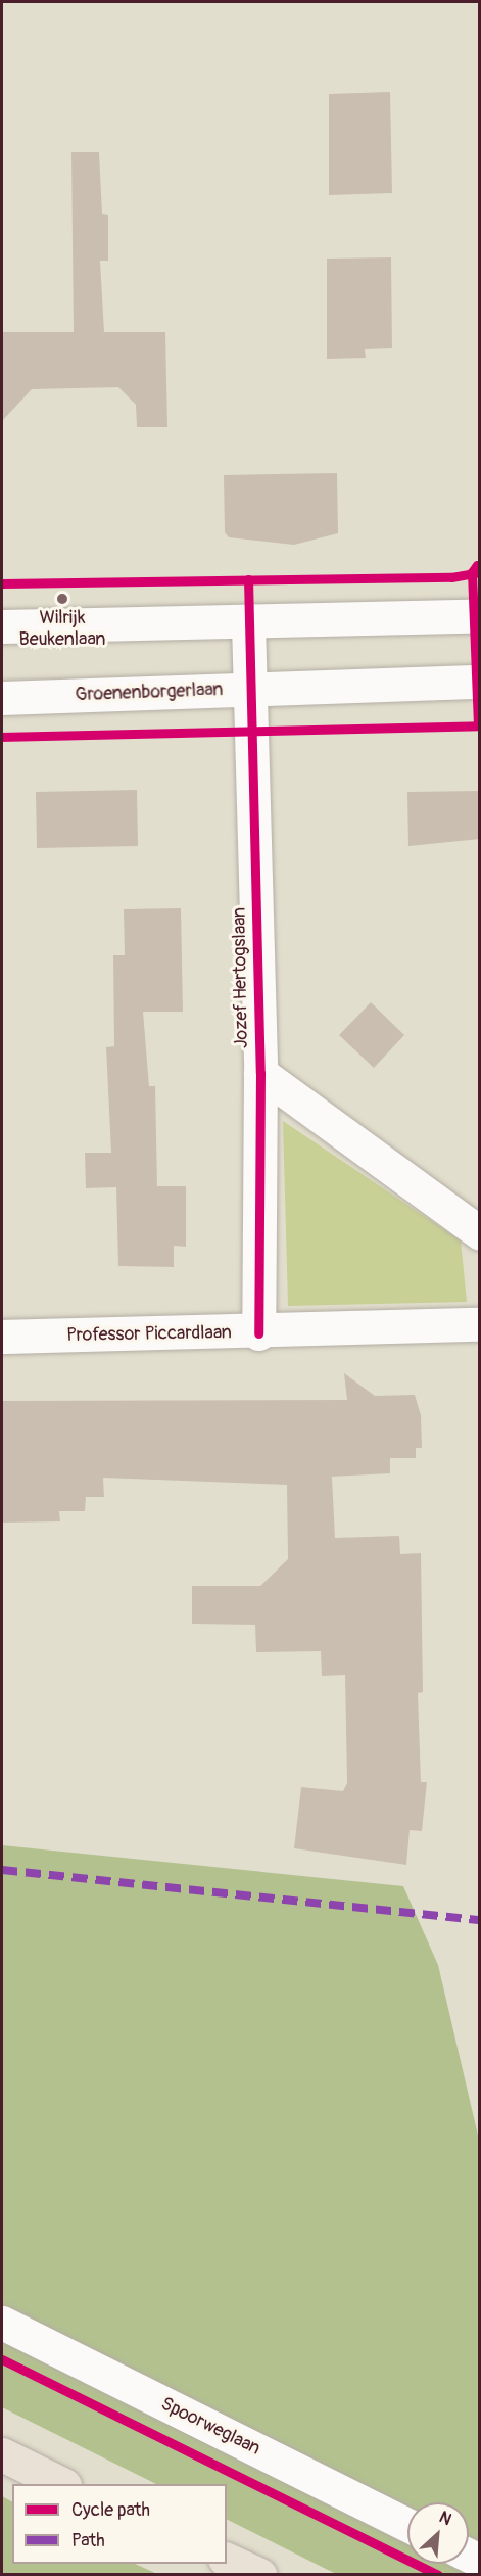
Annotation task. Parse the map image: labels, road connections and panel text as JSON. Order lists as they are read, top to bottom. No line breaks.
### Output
{"streets":{"street":["Groenenborgerlaan","Jozef Hertogslaan","Professor Piccardlaan","Spoorweglaan"]},"crossings":[["Groenenborgerlaan","Jozef Hertogslaan"],["Jozef Hertogslaan","Professor Piccardlaan"]],"places":["Wilrijk Beukenlaan"],"legend":["Cycle path","Path"],"north":"top right"}
